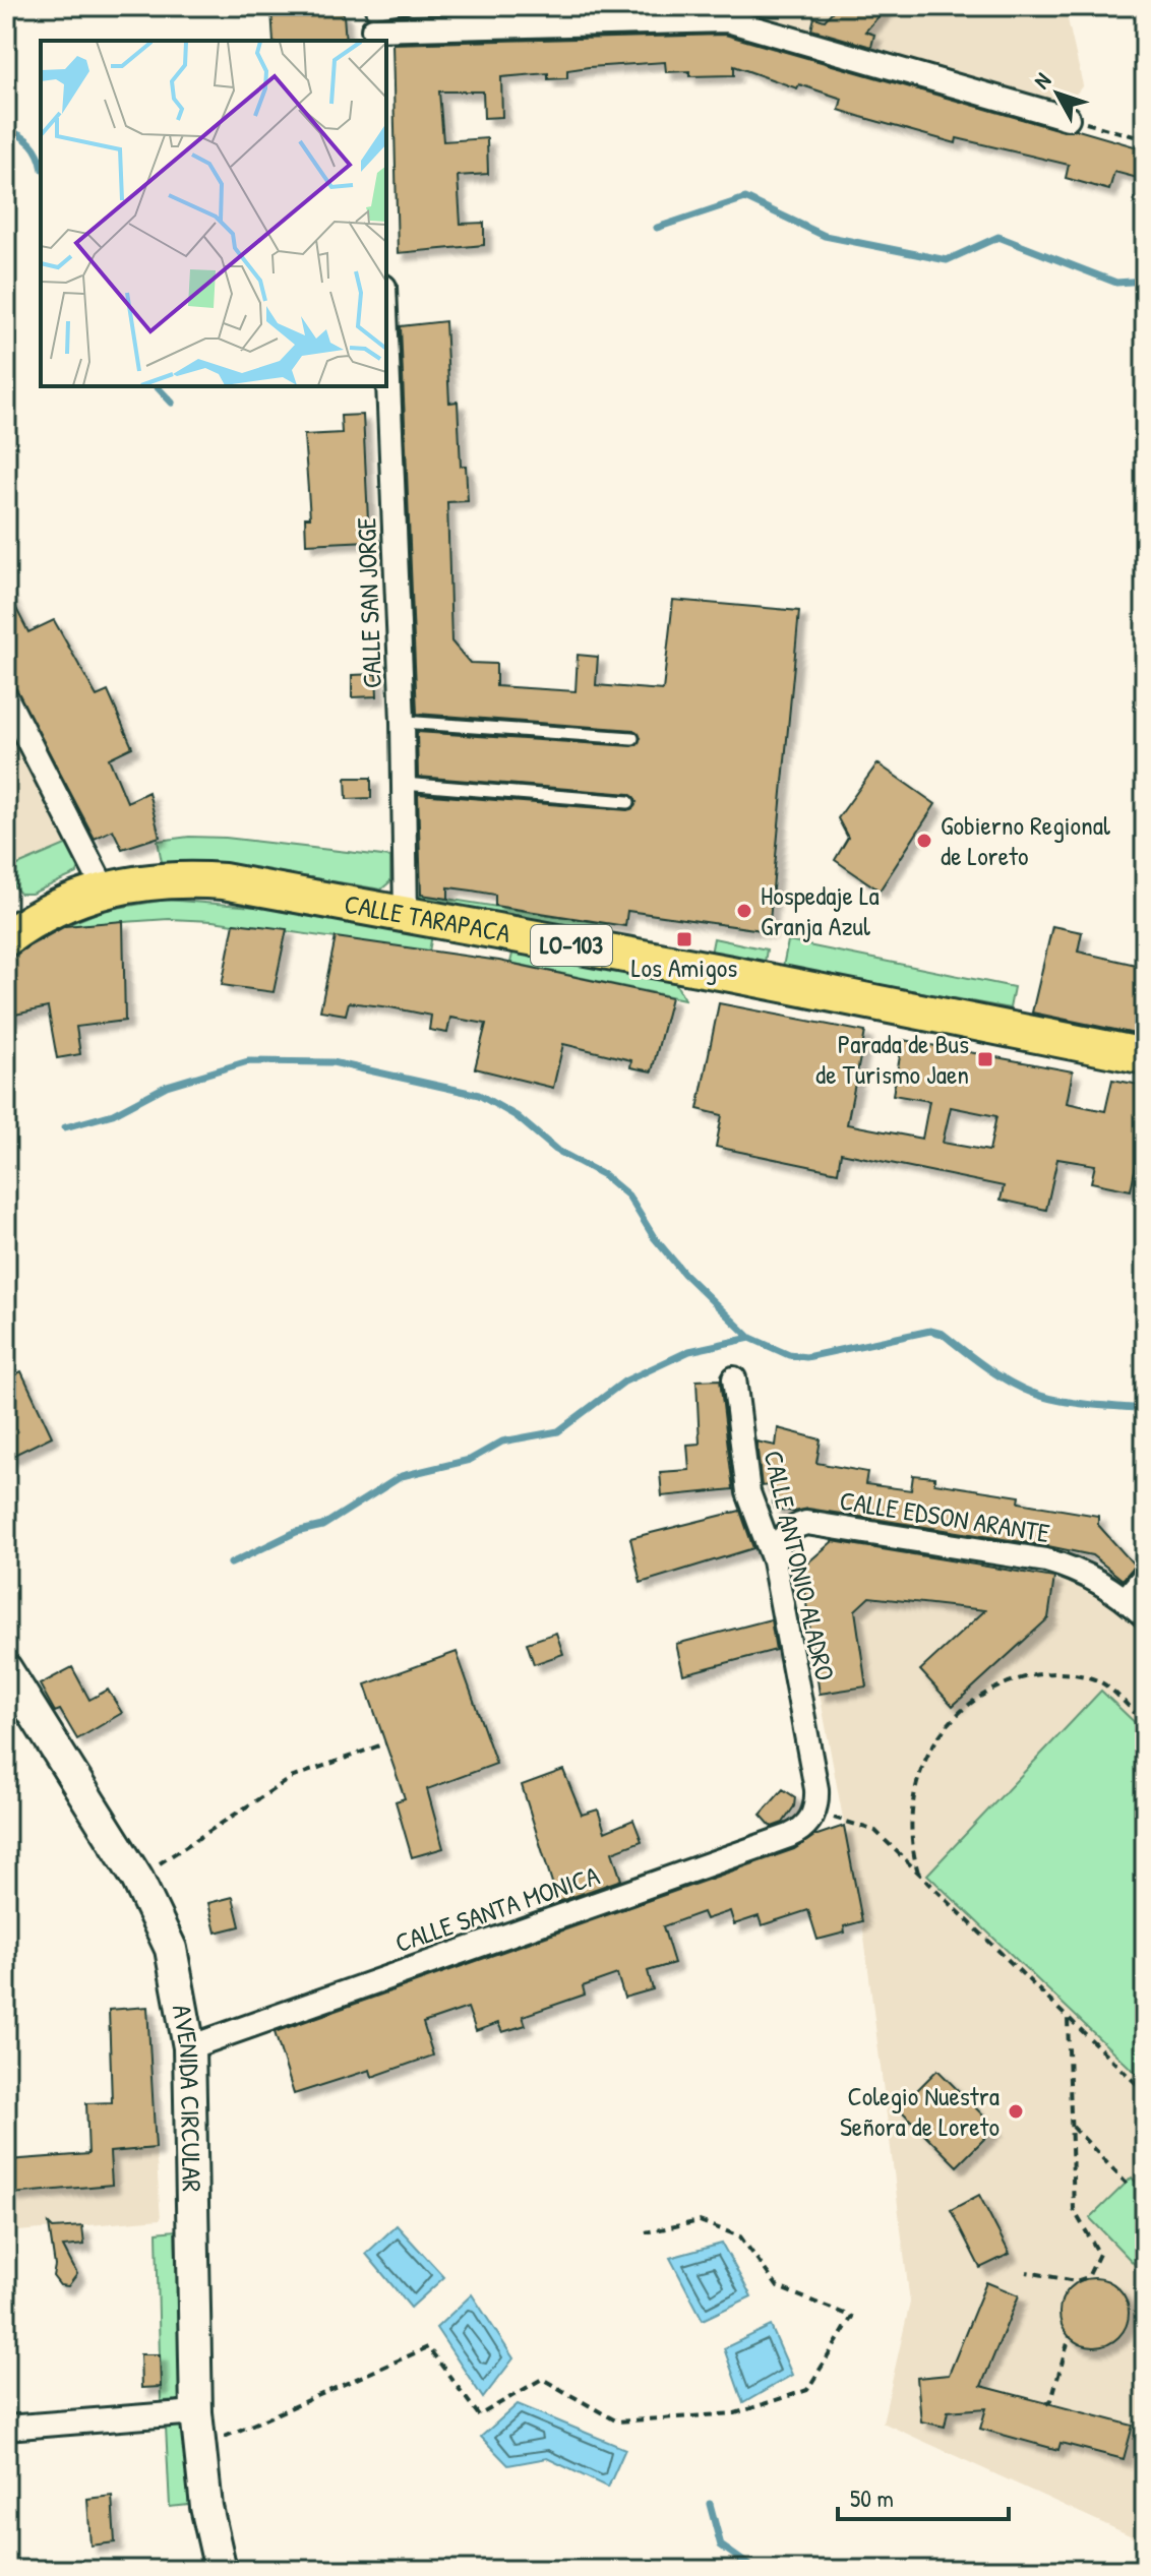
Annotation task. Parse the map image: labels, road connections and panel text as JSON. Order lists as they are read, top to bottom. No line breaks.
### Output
{"streets":{"main road":["CALLE TARAPACA","LO-103"],"street":["CALLE SAN JORGE","CALLE EDSON ARANTE","CALLE ANTONIO ALADRO","CALLE SANTA MONICA","AVENIDA CIRCULAR"]},"crossings":[["CALLE SAN JORGE","CALLE TARAPACA"],["CALLE EDSON ARANTE","CALLE ANTONIO ALADRO"],["CALLE ANTONIO ALADRO","CALLE SANTA MONICA"],["CALLE SANTA MONICA","AVENIDA CIRCULAR"]],"places":{"other":["Gobierno Regional de Loreto","Hospedaje La Granja Azul","Colegio Nuestra Señora de Loreto"],"transit":["Los Amigos","Parada de Bus de Turismo Jaen"]},"scale_bar":"50 m","north":"top left"}
